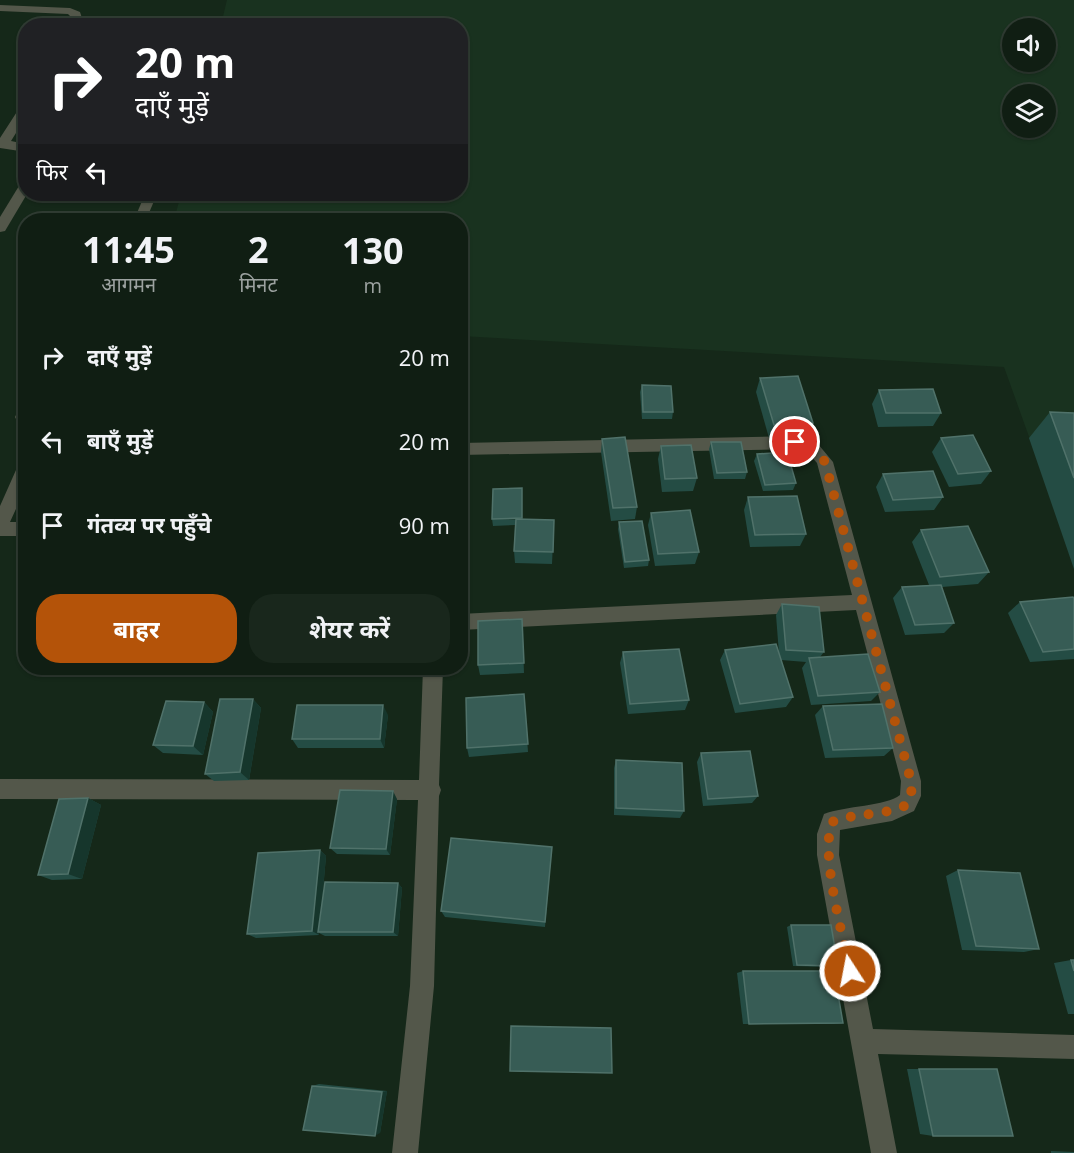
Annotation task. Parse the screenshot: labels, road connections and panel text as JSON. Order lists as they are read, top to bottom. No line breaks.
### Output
{"page":{"turn":["20 m","दाएँ मुड़ें"],"then":"फिर","eta":["11:45","आगमन","2","मिनट","130","m"],"list":[{"name":"दाएँ मुड़ें","value":"20 m"},{"name":"बाएँ मुड़ें","value":"20 m"},{"name":"गंतव्य पर पहुँचे","value":"90 m"}],"buttons":["बाहर","शेयर करें"]}}
